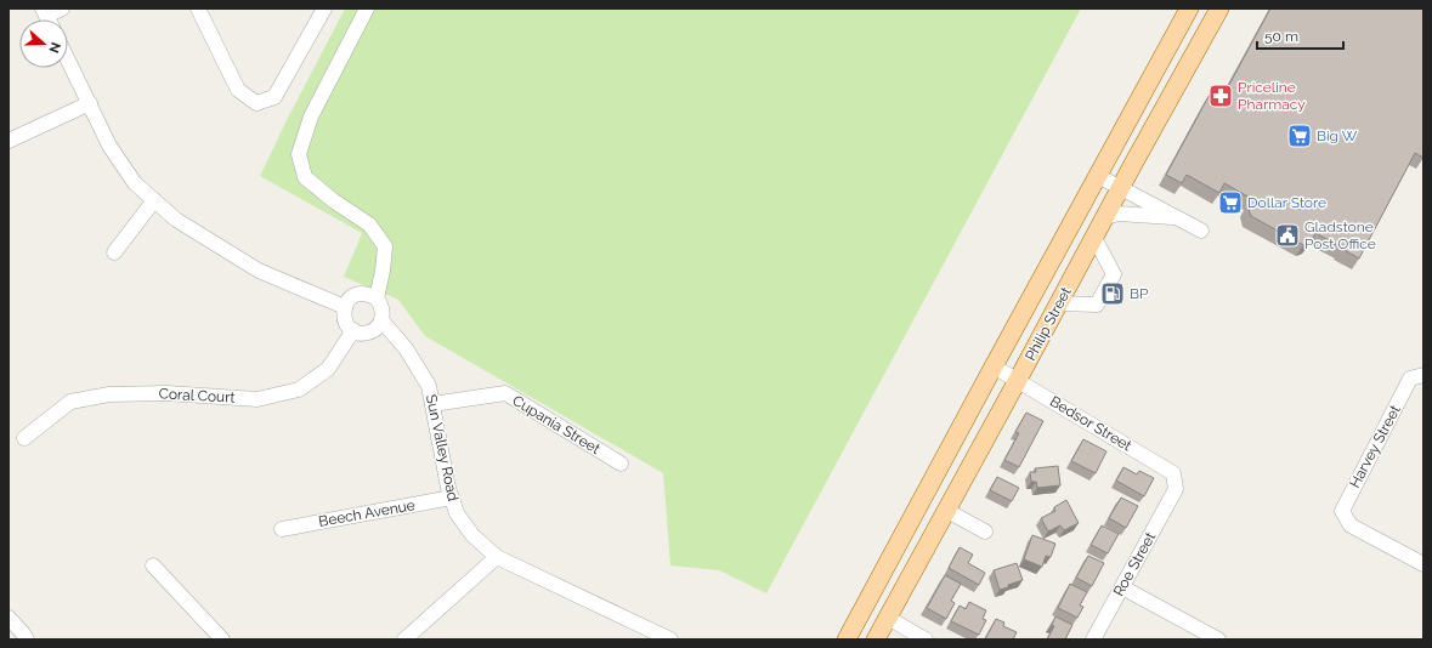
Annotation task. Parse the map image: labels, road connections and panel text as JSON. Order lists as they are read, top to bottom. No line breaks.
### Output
{"streets":{"main road":["Philip Street"],"street":["Coral Court","Bedsor Street","Cupania Street","Harvey Street","Sun Valley Road","Beech Avenue","Roe Street"]},"crossings":[["Philip Street","Bedsor Street"],["Coral Court","Sun Valley Road"],["Bedsor Street","Roe Street"],["Cupania Street","Sun Valley Road"],["Sun Valley Road","Beech Avenue"]],"places":{"pharmacy":["Priceline Pharmacy"],"supermarket":["Big W","Dollar Store"],"public building":["Gladstone Post Office"],"fuel station":["BP"]},"scale_bar":"50 m","north":"right"}
